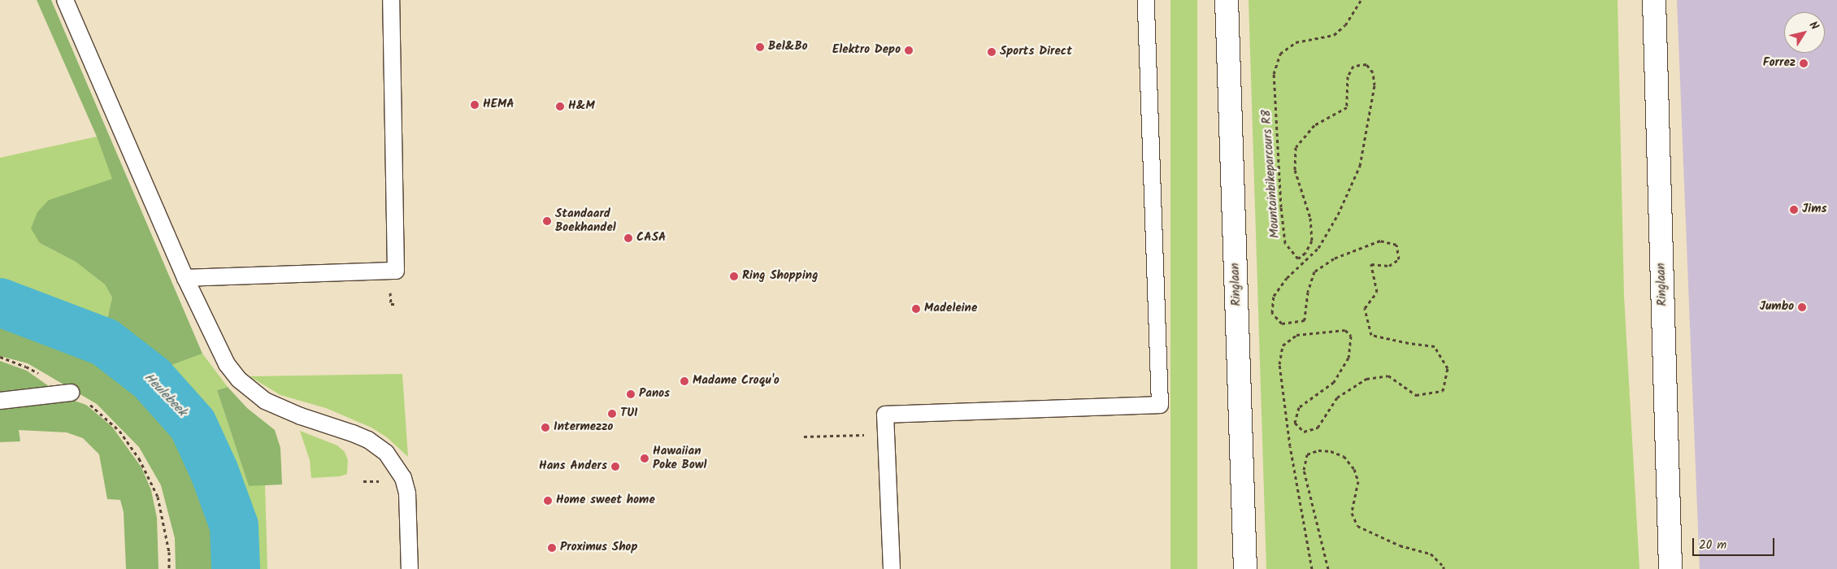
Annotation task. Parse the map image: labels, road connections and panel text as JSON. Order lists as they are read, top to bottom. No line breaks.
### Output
{"streets":{"main road":["Ringlaan"],"path":["Mountainbikeparcours R8"]},"water":["Heulebeek"],"places":["Bel&Bo","Elektro Depo","Sports Direct","Forrez","HEMA","H&M","Jims","Standaard Boekhandel","CASA","Ring Shopping","Jumbo","Madeleine","Madame Croqu'o","Panos","TUI","Intermezzo","Hawaiian Poke Bowl","Hans Anders","Home sweet home","Proximus Shop"],"scale_bar":"20 m","north":"top right"}
